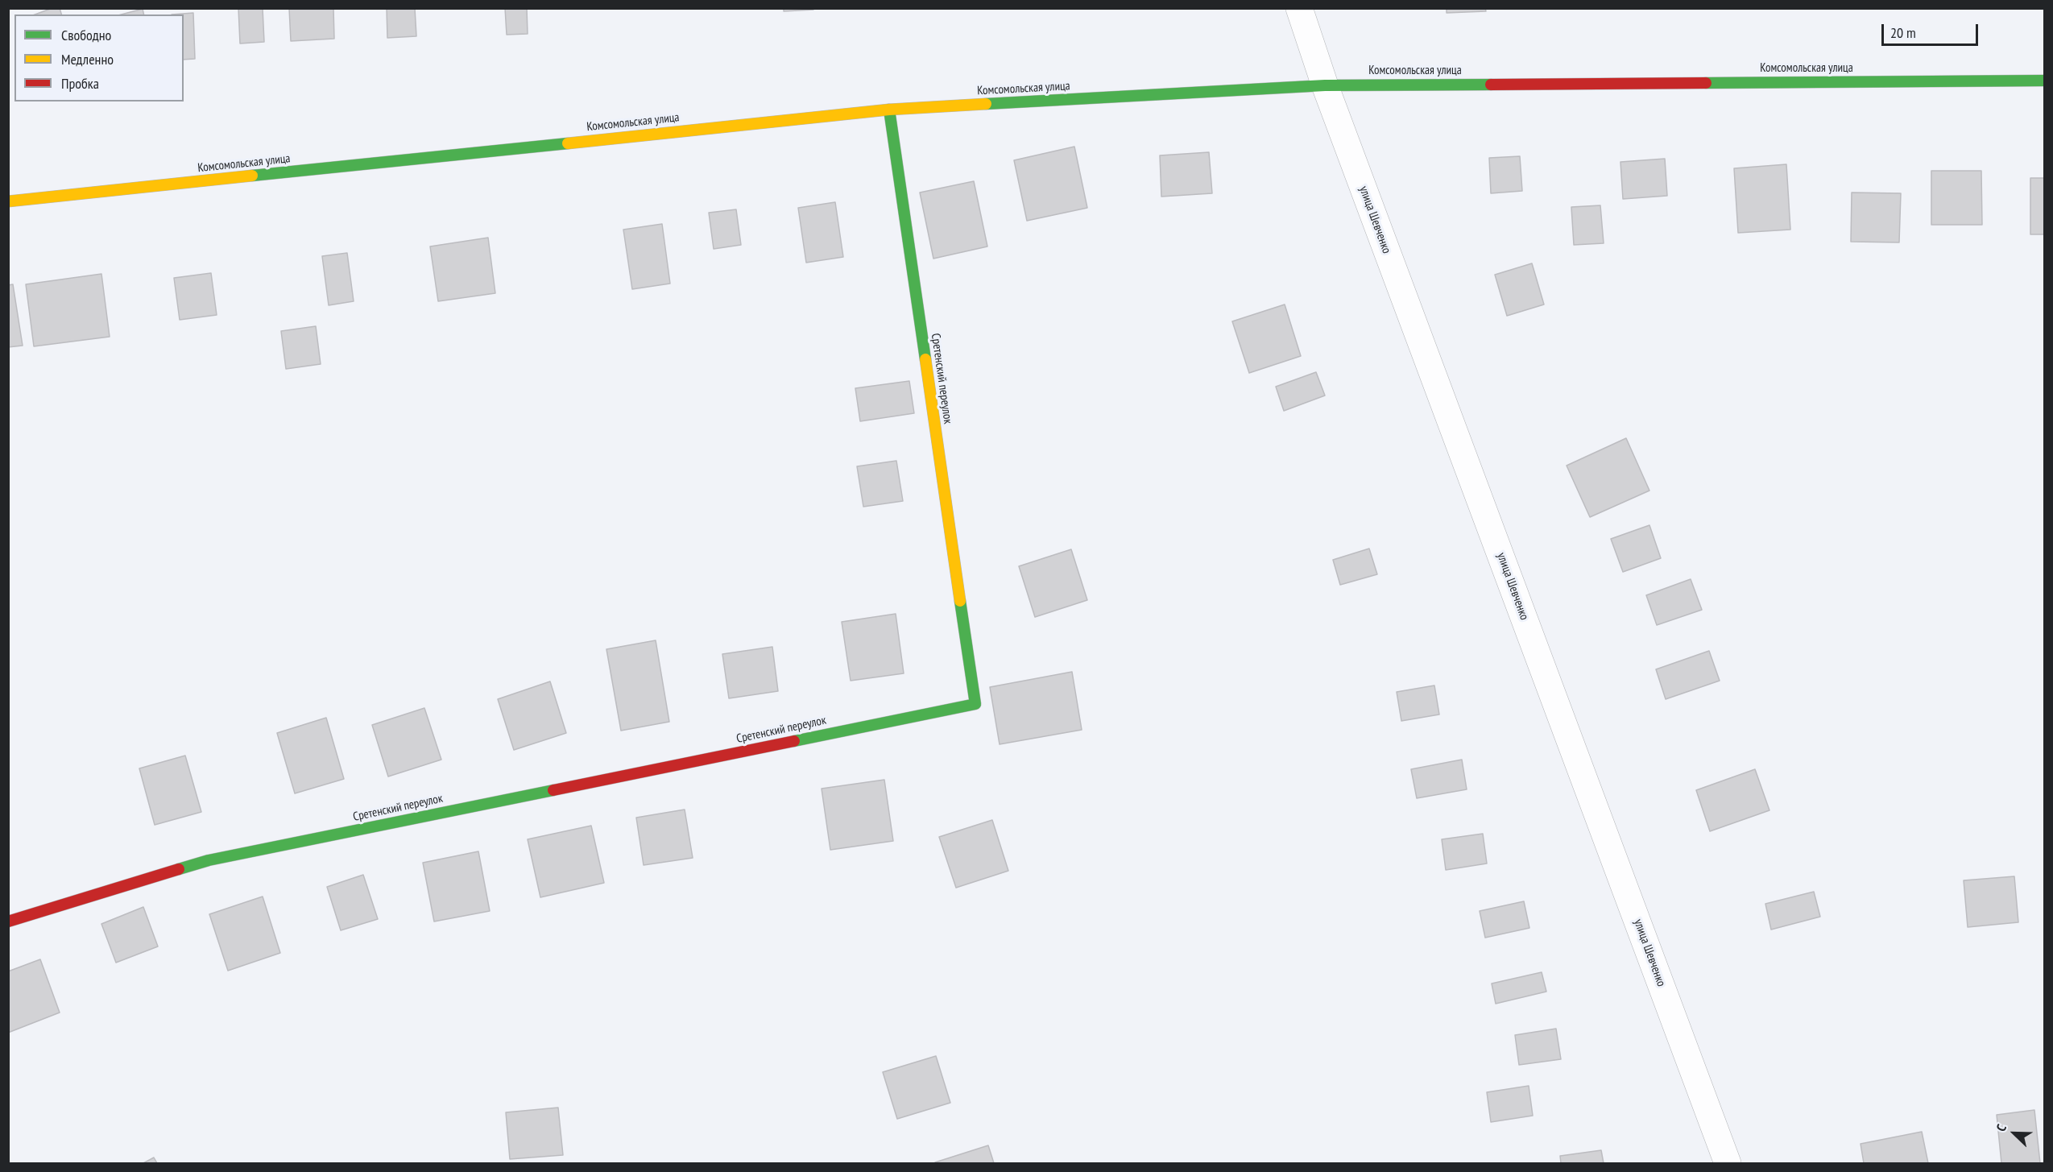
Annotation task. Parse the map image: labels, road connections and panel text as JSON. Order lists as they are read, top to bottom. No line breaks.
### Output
{"streets":{"street":["Комсомольская улица","улица Шевченко","Сретенский переулок"]},"crossings":[["Комсомольская улица","улица Шевченко"],["Комсомольская улица","Сретенский переулок"]],"legend":["Свободно","Медленно","Пробка"],"scale_bar":"20 m","north":"top left"}
